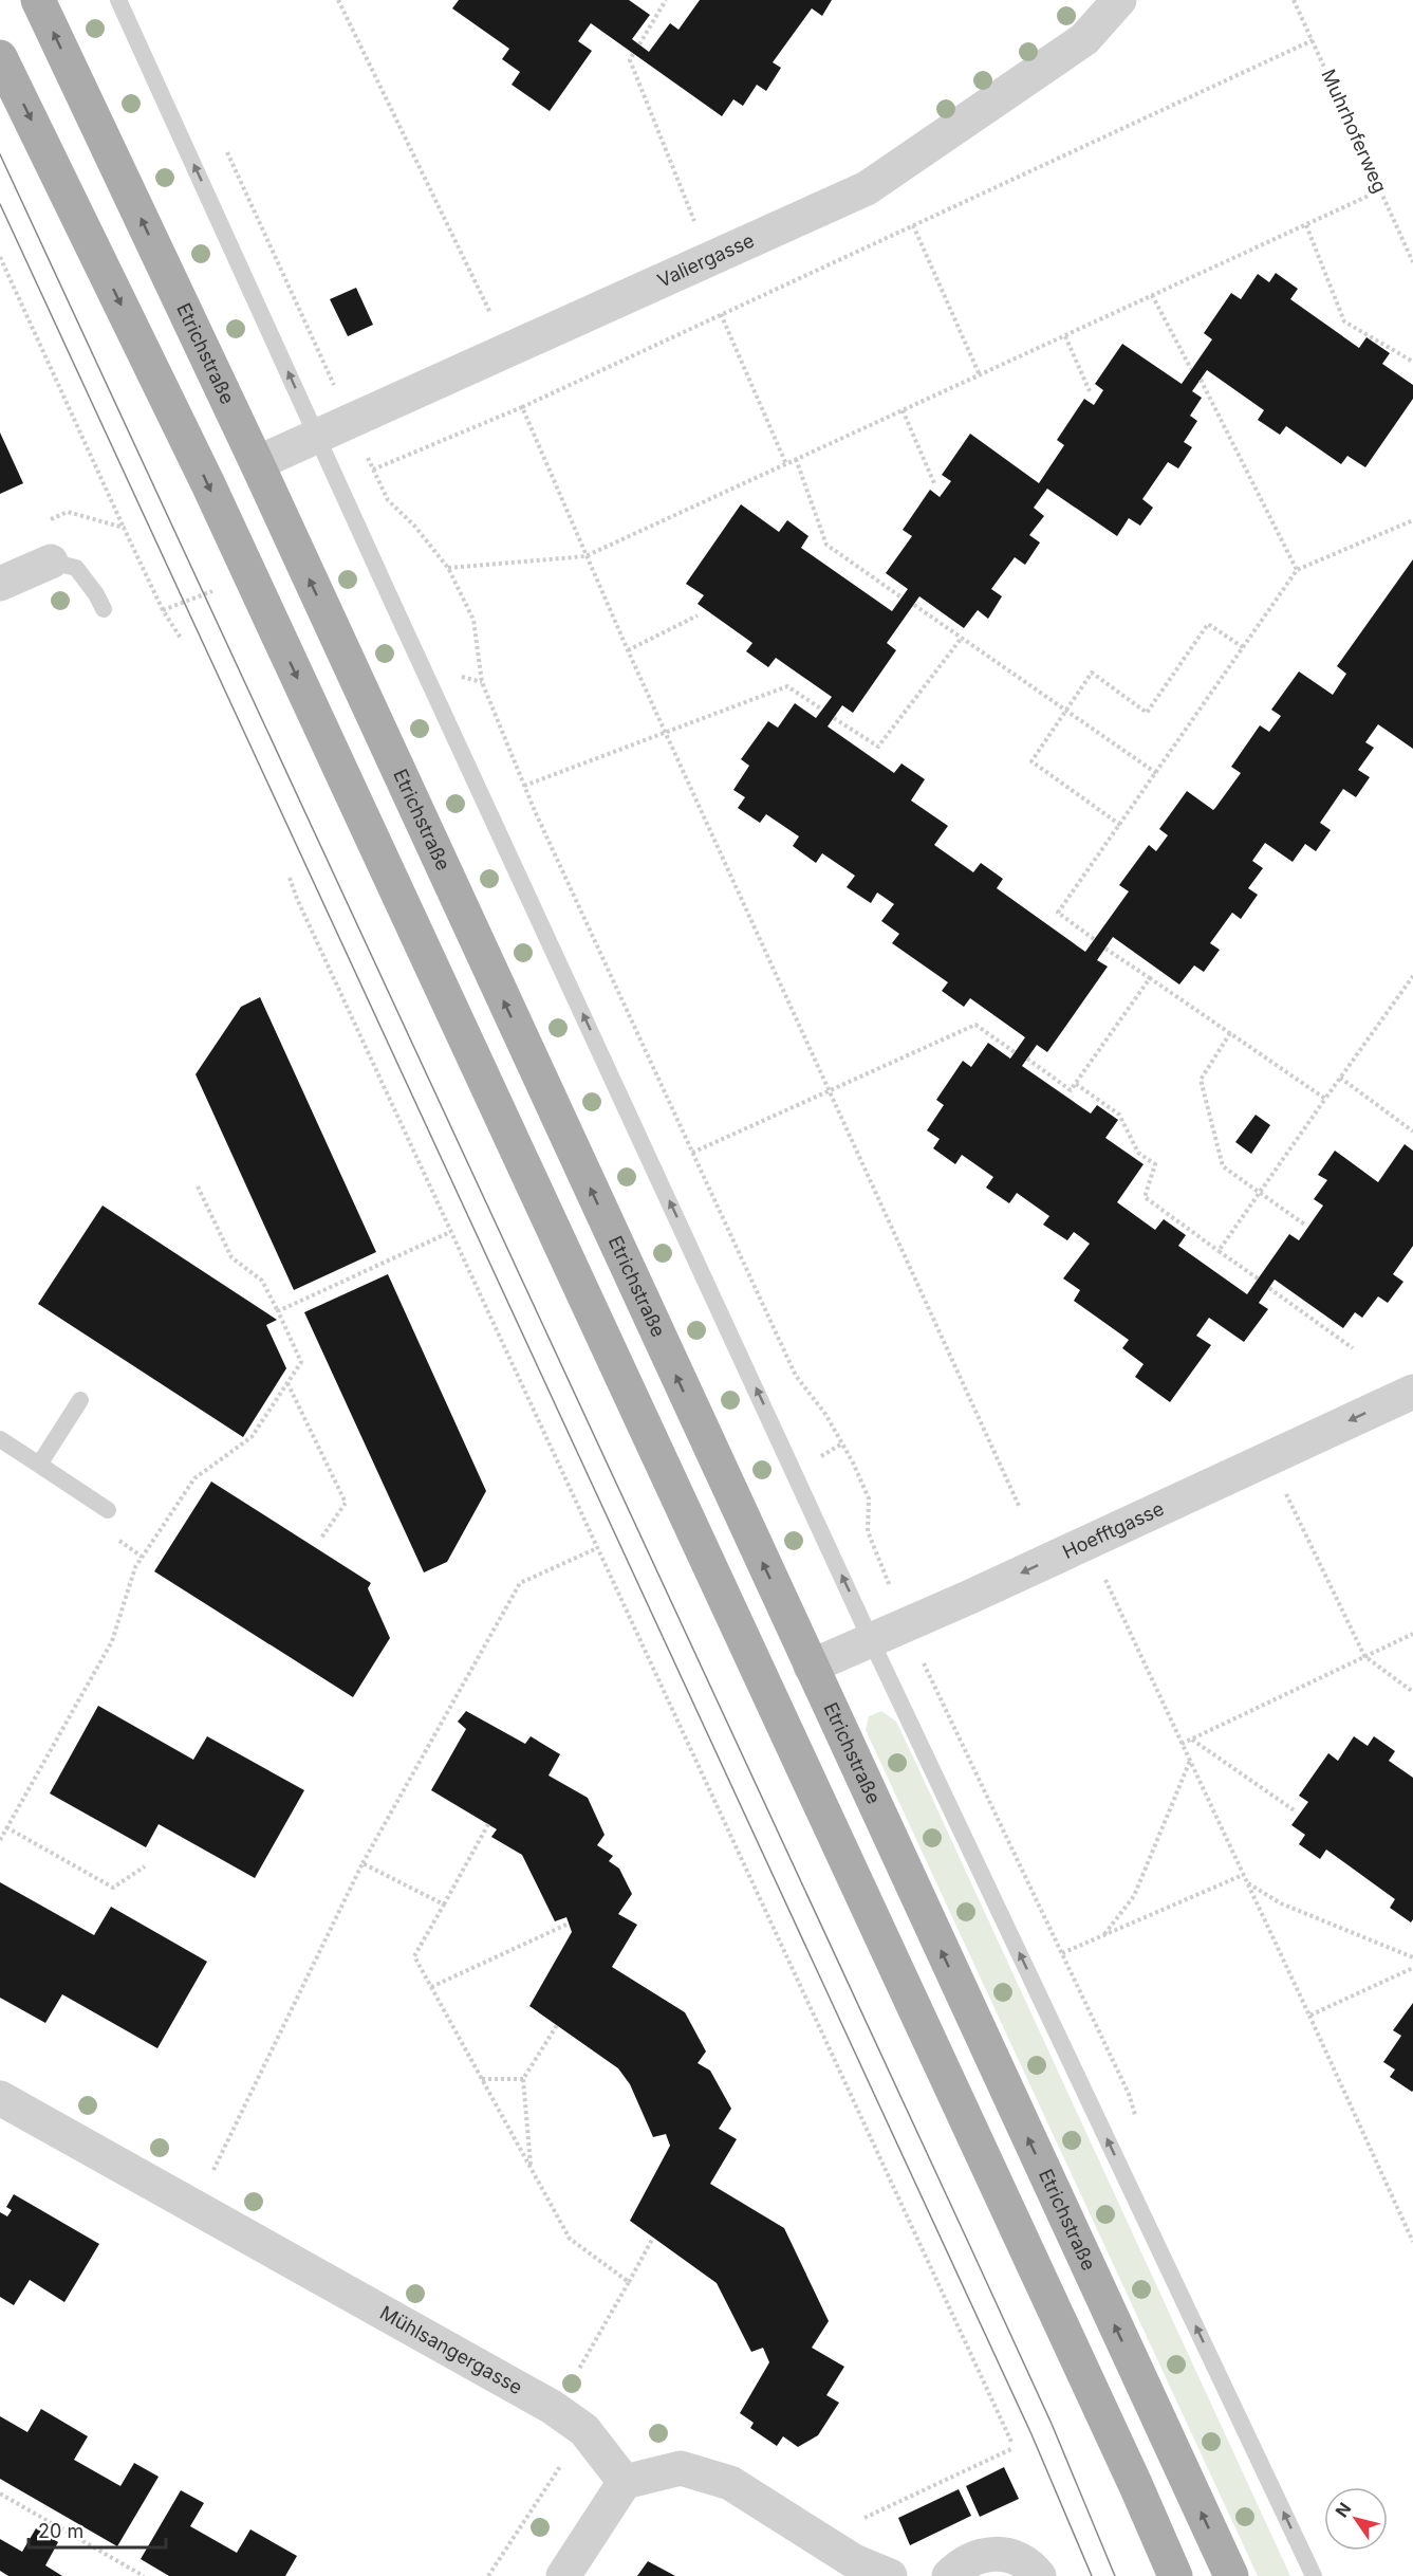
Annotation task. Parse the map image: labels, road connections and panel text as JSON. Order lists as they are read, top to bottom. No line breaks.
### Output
{"streets":{"main road":["Etrichstraße"],"street":["Valiergasse","Hoefftgasse","Mühlsangergasse"],"path":["Muhrhoferweg"]},"crossings":[["Valiergasse","Etrichstraße"],["Etrichstraße","Hoefftgasse"]],"one_way":["Hoefftgasse"],"scale_bar":"20 m","north":"top left"}
